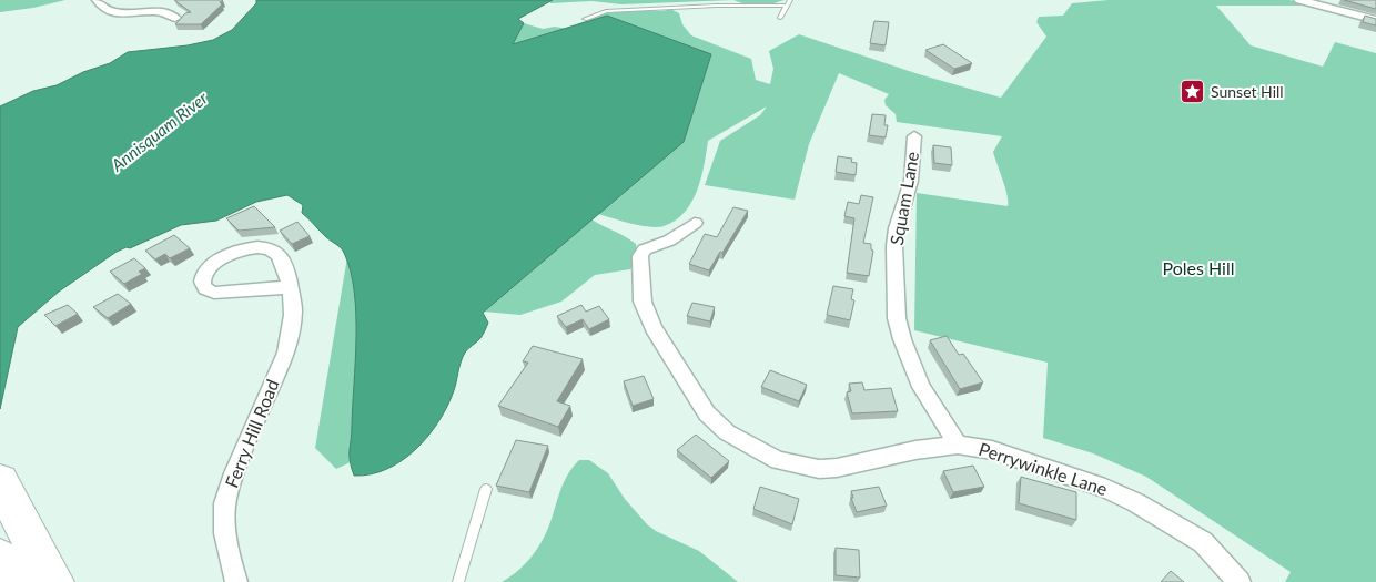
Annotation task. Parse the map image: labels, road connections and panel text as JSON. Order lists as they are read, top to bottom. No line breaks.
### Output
{"streets":{"street":["Squam Lane","Ferry Hill Road","Perrywinkle Lane"]},"crossings":[["Squam Lane","Perrywinkle Lane"]],"water":["Annisquam River"],"parks":["Poles Hill"],"places":{"place":["Sunset Hill"]}}
